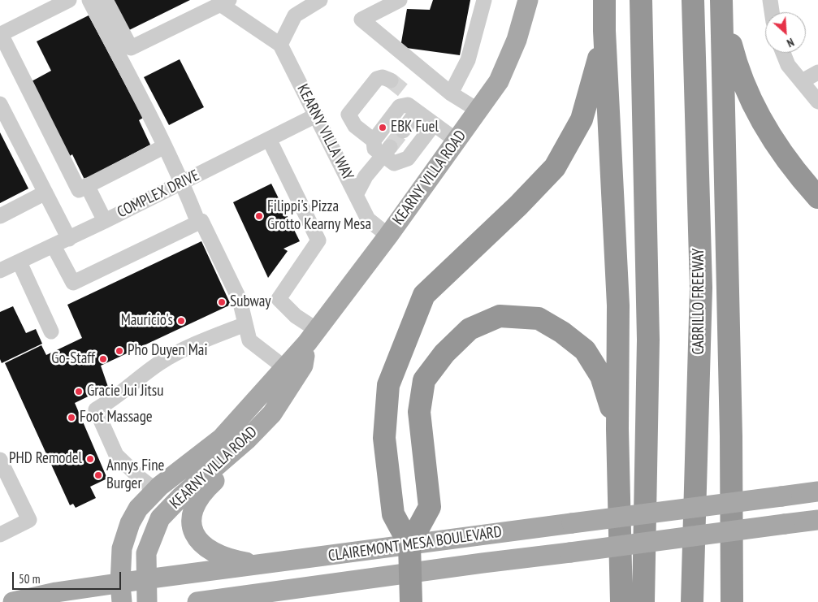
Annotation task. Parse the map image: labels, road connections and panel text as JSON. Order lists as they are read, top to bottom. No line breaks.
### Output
{"streets":{"highway":["CABRILLO FREEWAY"],"main road":["KEARNY VILLA ROAD","CLAIREMONT MESA BOULEVARD"],"street":["KEARNY VILLA WAY","COMPLEX DRIVE"]},"crossings":[["KEARNY VILLA WAY","KEARNY VILLA ROAD"],["KEARNY VILLA WAY","COMPLEX DRIVE"],["KEARNY VILLA ROAD","CLAIREMONT MESA BOULEVARD"]],"places":["EBK Fuel","Filippi's Pizza Grotto Kearny Mesa","Subway","Mauricio's","Pho Duyen Mai","Go-Staff","Gracie Jui Jitsu","Foot Massage","PHD Remodel","Annys Fine Burger"],"scale_bar":"50 m","north":"bottom right"}
